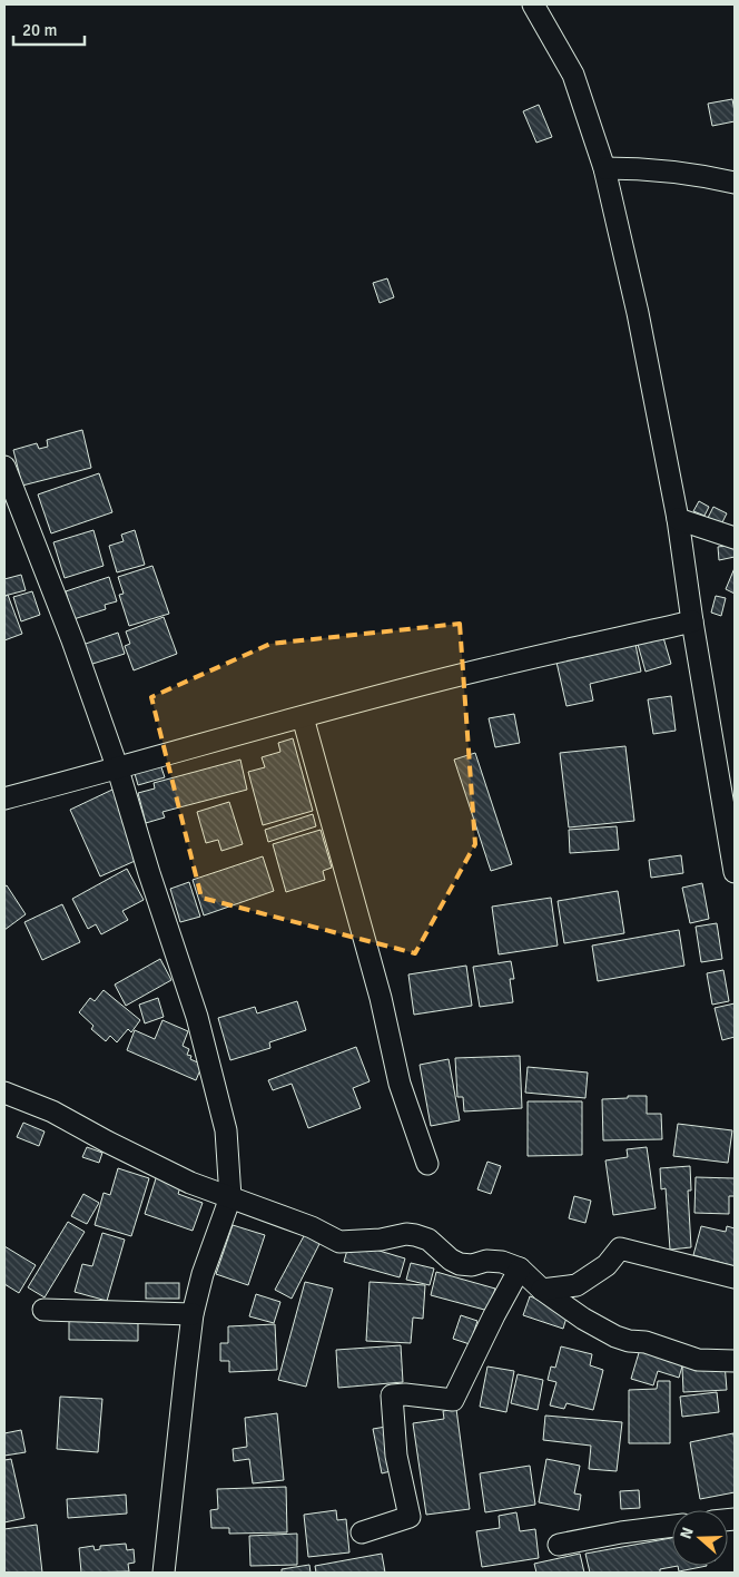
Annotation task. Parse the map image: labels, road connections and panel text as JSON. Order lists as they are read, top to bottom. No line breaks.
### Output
{"scale_bar":"20 m","north":"left"}
